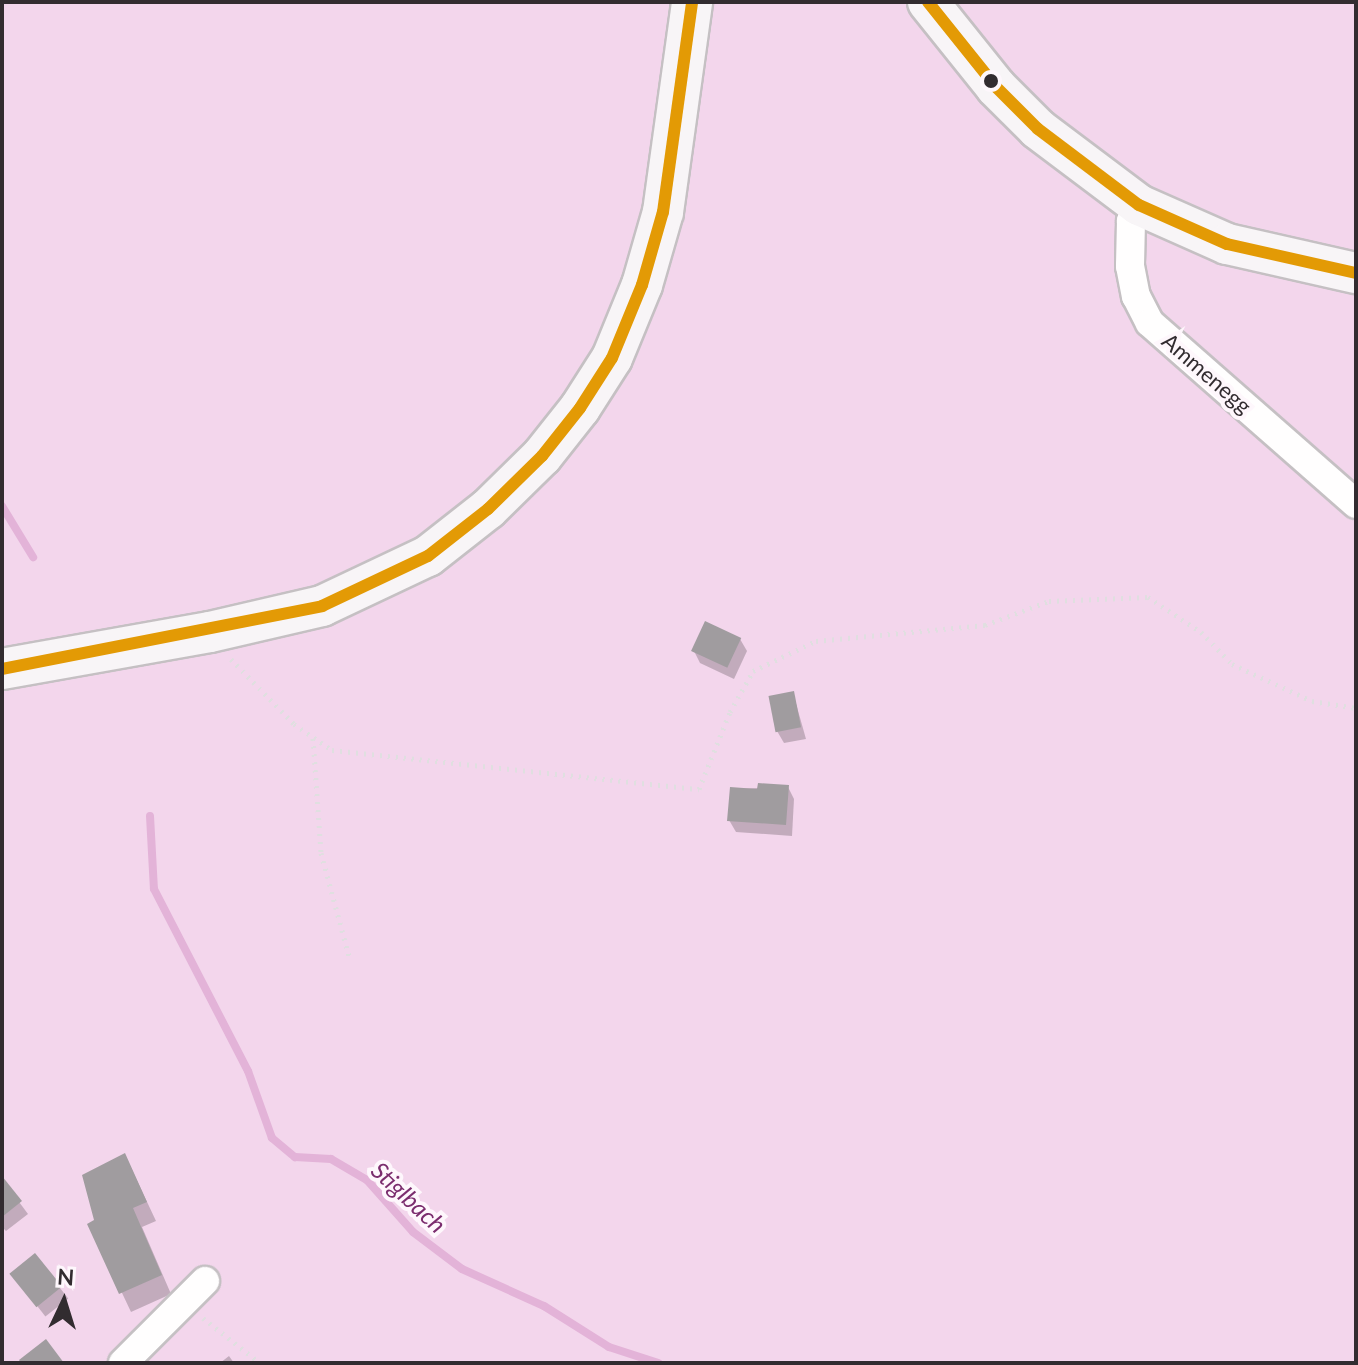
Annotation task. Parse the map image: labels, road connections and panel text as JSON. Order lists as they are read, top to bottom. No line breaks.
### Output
{"streets":{"street":["Ammenegg"]},"water":["Stiglbach"],"north":"top"}
